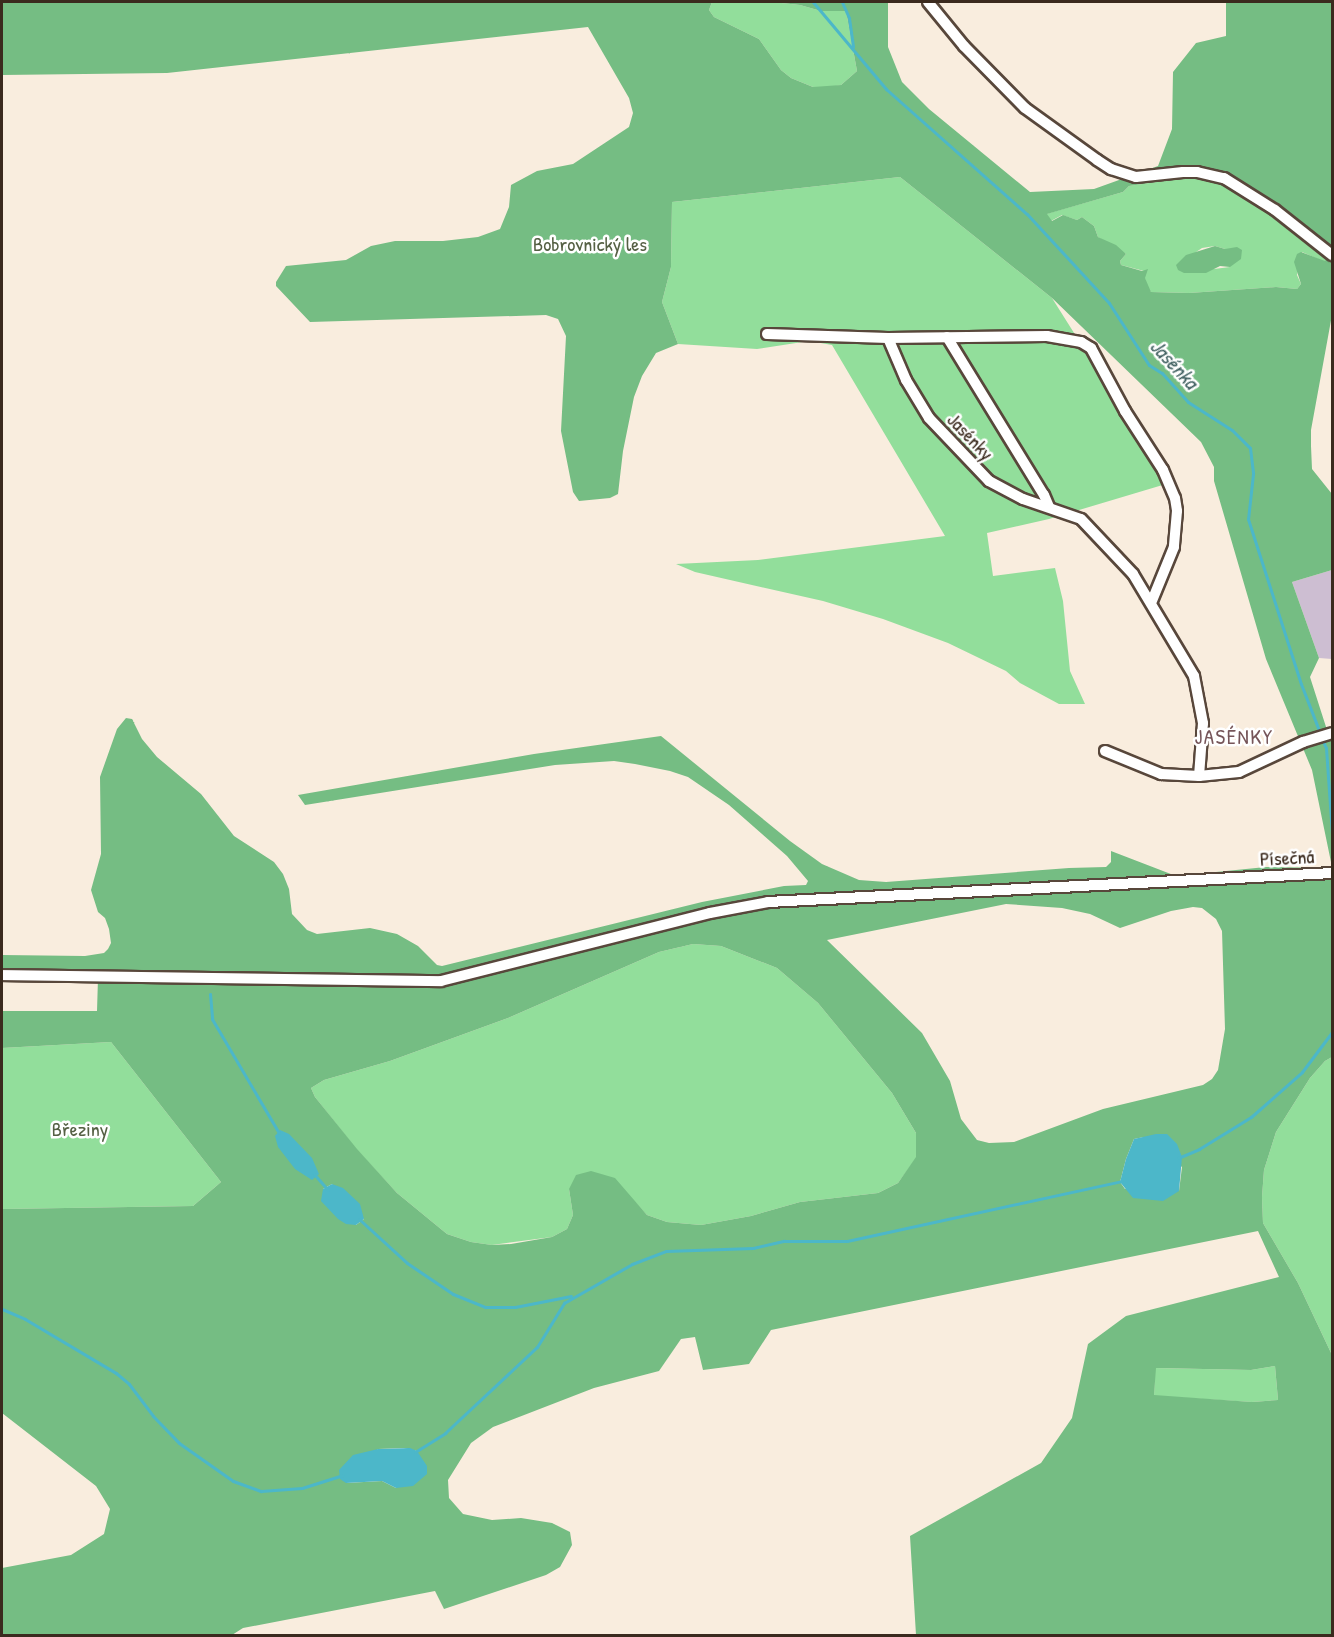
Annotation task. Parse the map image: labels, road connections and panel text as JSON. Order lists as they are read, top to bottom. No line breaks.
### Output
{"streets":{"street":["Jasénky","Písečná"]},"districts":["JASÉNKY"],"water":["Jasénka"],"parks":["Bobrovnický les","Březiny"]}
